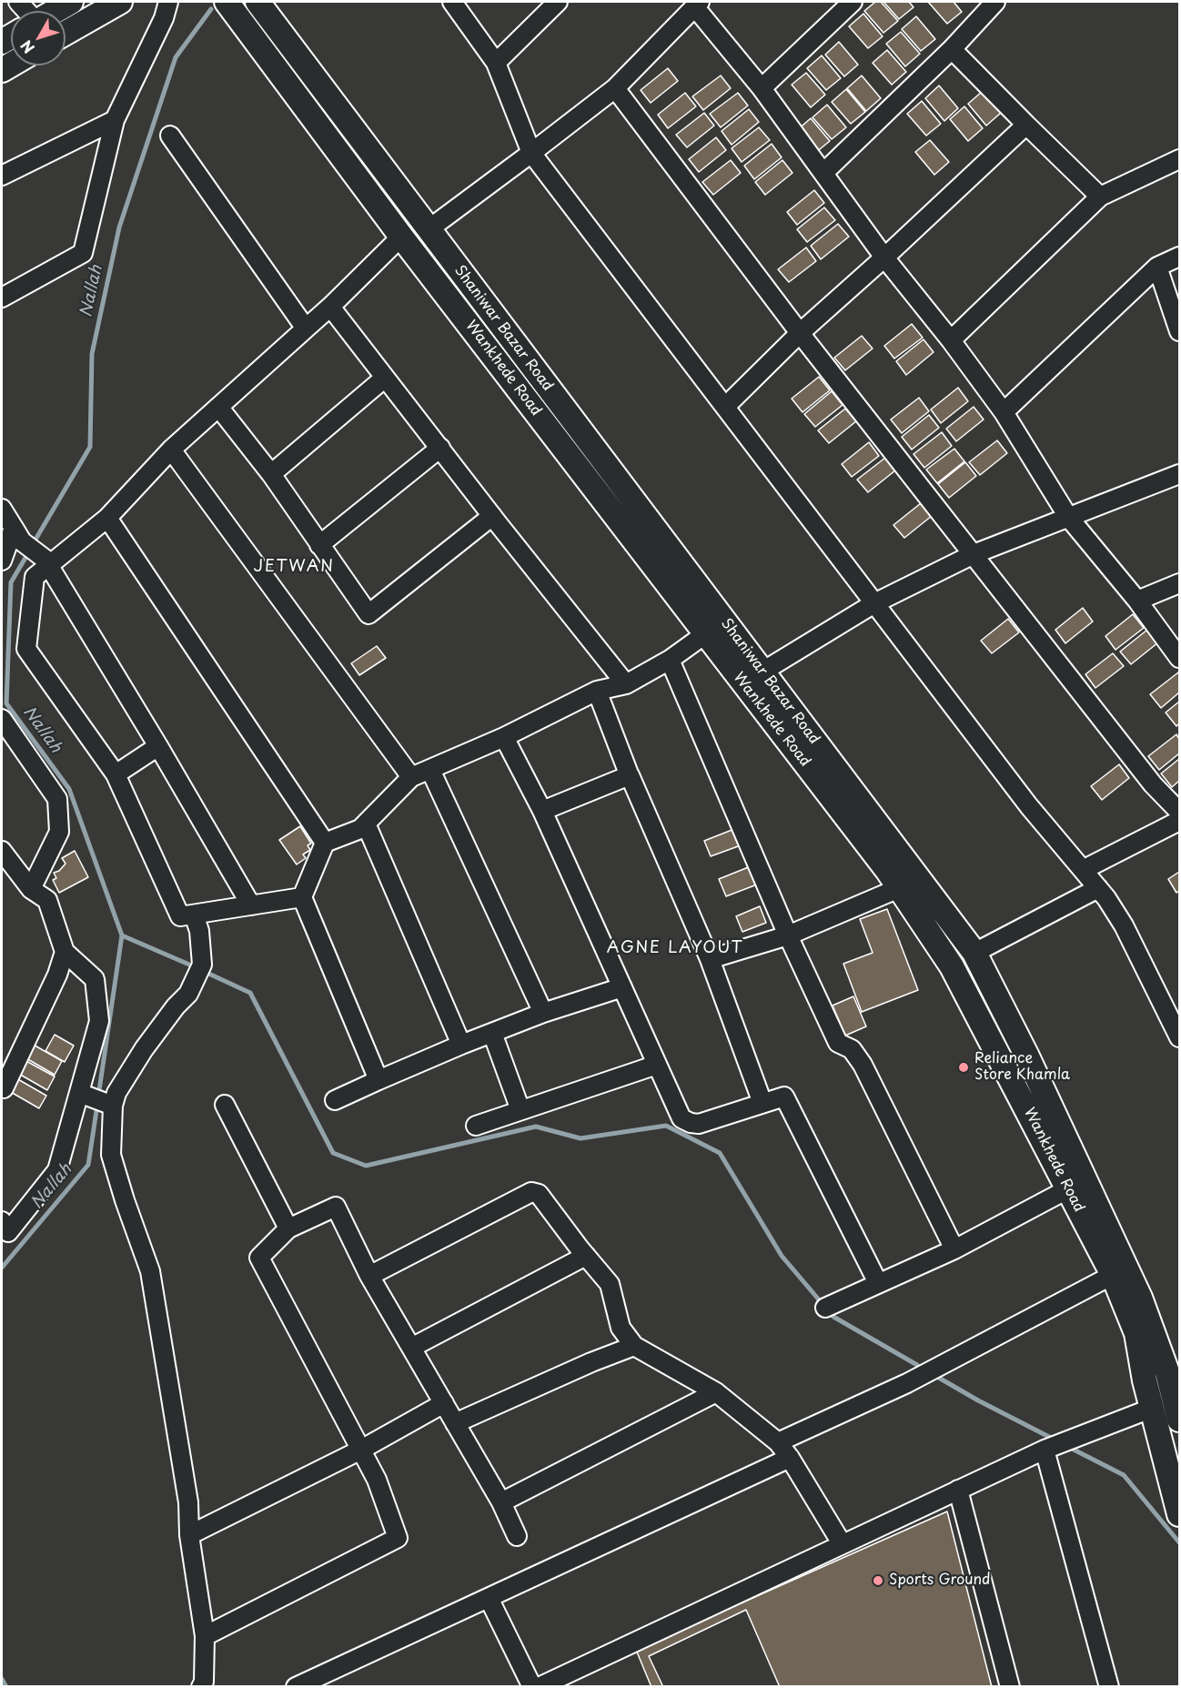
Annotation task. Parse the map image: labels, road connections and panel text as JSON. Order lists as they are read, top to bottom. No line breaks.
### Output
{"streets":{"main road":["Shaniwar Bazar Road","Wankhede Road"]},"crossings":[["Shaniwar Bazar Road","Wankhede Road"]],"districts":["JETWAN","AGNE LAYOUT"],"water":["Nallah"],"places":["Reliance Store Khamla","Sports Ground"],"north":"bottom left"}
